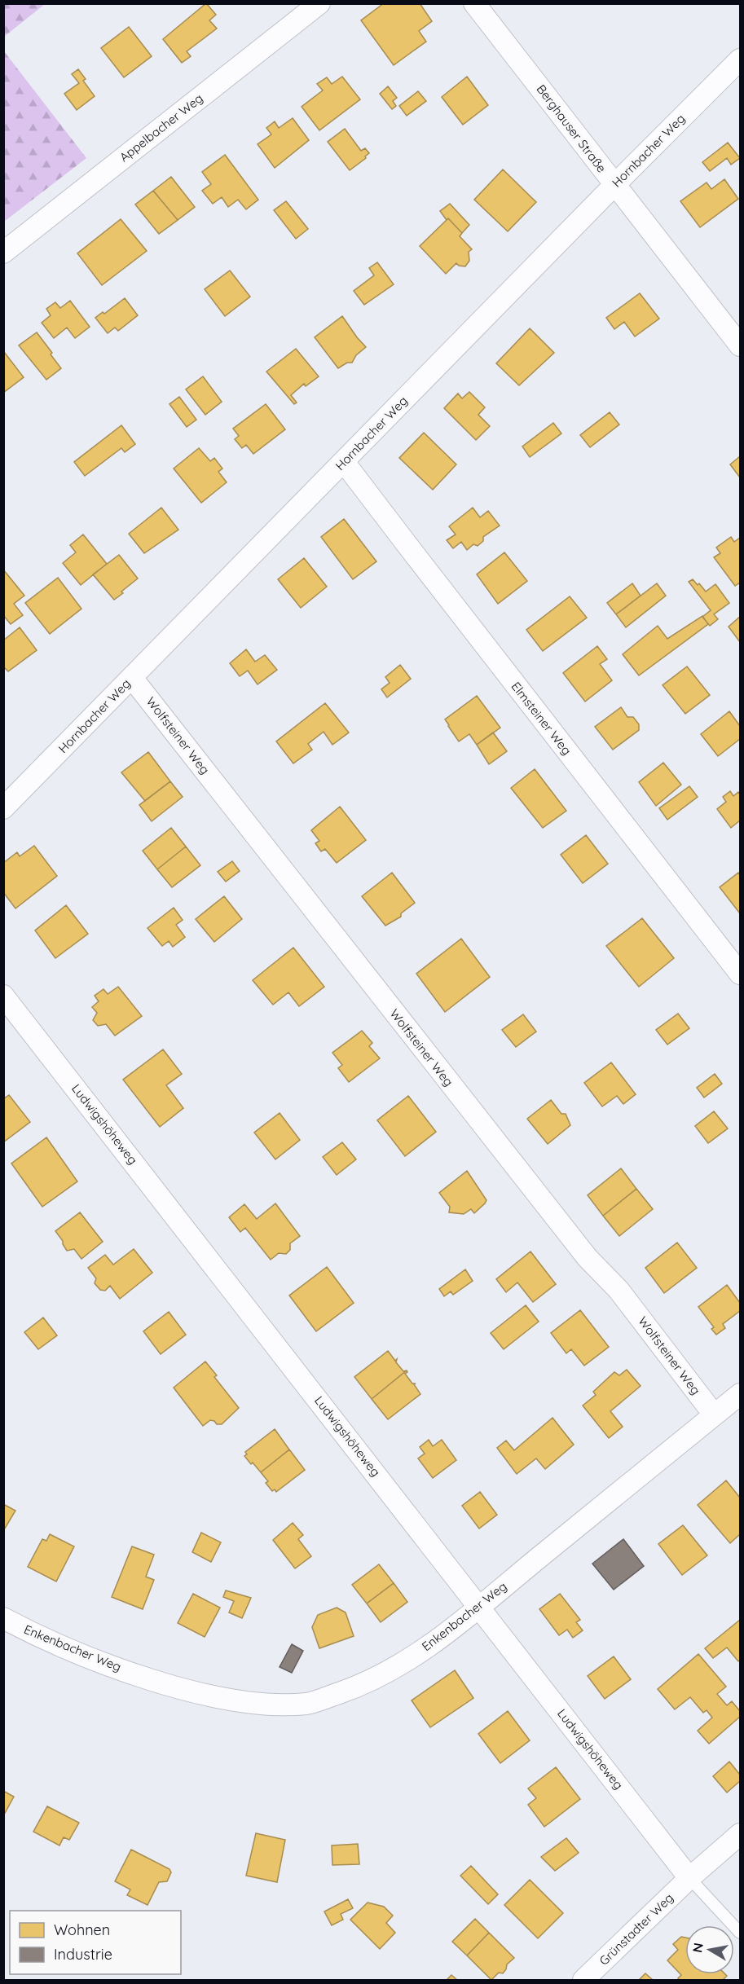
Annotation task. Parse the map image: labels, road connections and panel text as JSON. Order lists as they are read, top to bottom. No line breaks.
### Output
{"streets":{"street":["Appelbacher Weg","Berghauser Straße","Hornbacher Weg","Elmsteiner Weg","Wolfsteiner Weg","Ludwigshöheweg","Enkenbacher Weg","Grünstadter Weg"]},"crossings":[["Berghauser Straße","Hornbacher Weg"],["Hornbacher Weg","Elmsteiner Weg"],["Hornbacher Weg","Wolfsteiner Weg"],["Wolfsteiner Weg","Enkenbacher Weg"],["Ludwigshöheweg","Enkenbacher Weg"],["Ludwigshöheweg","Grünstadter Weg"]],"legend":["Wohnen","Industrie"],"north":"left"}
